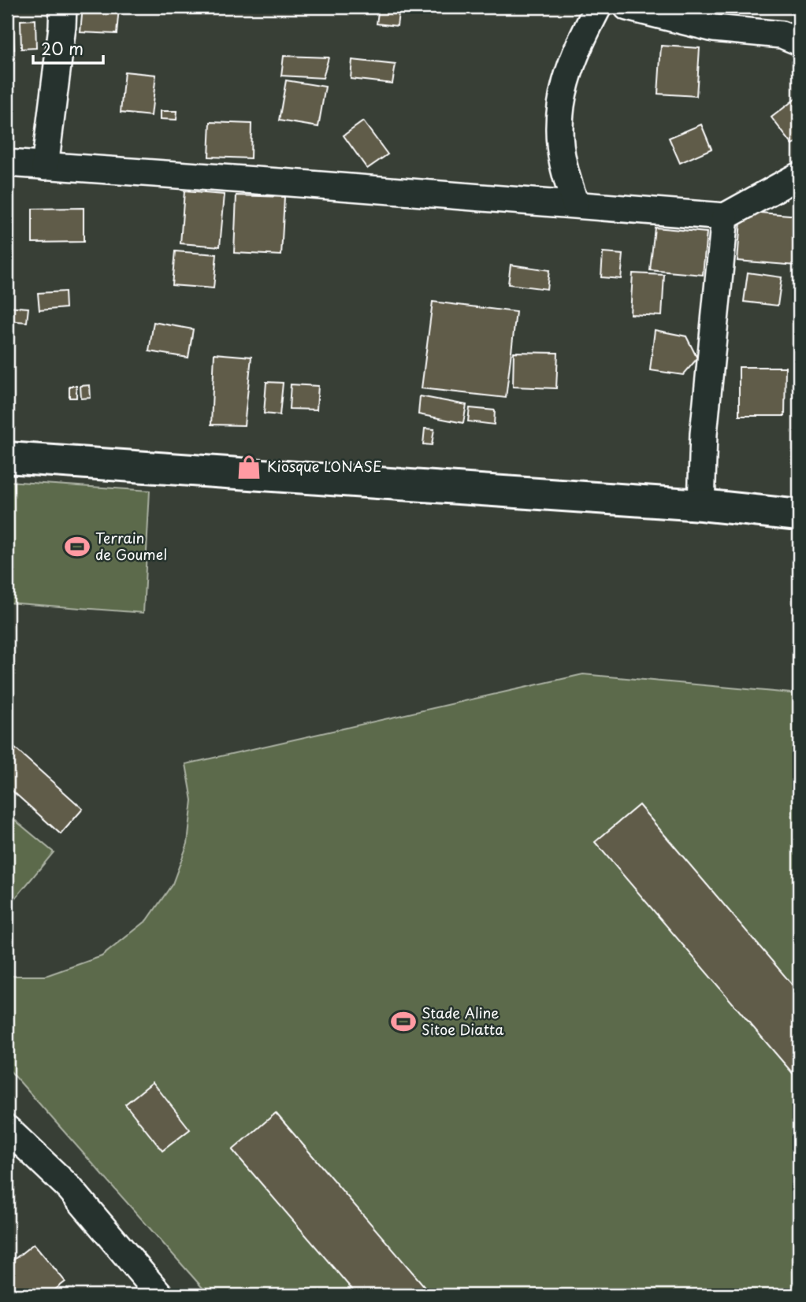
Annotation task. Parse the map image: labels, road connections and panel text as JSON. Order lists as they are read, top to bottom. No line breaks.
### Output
{"places":{"shop":["Kiosque LONASE"],"sports":["Terrain de Goumel","Stade Aline Sitoe Diatta"]},"scale_bar":"20 m"}
